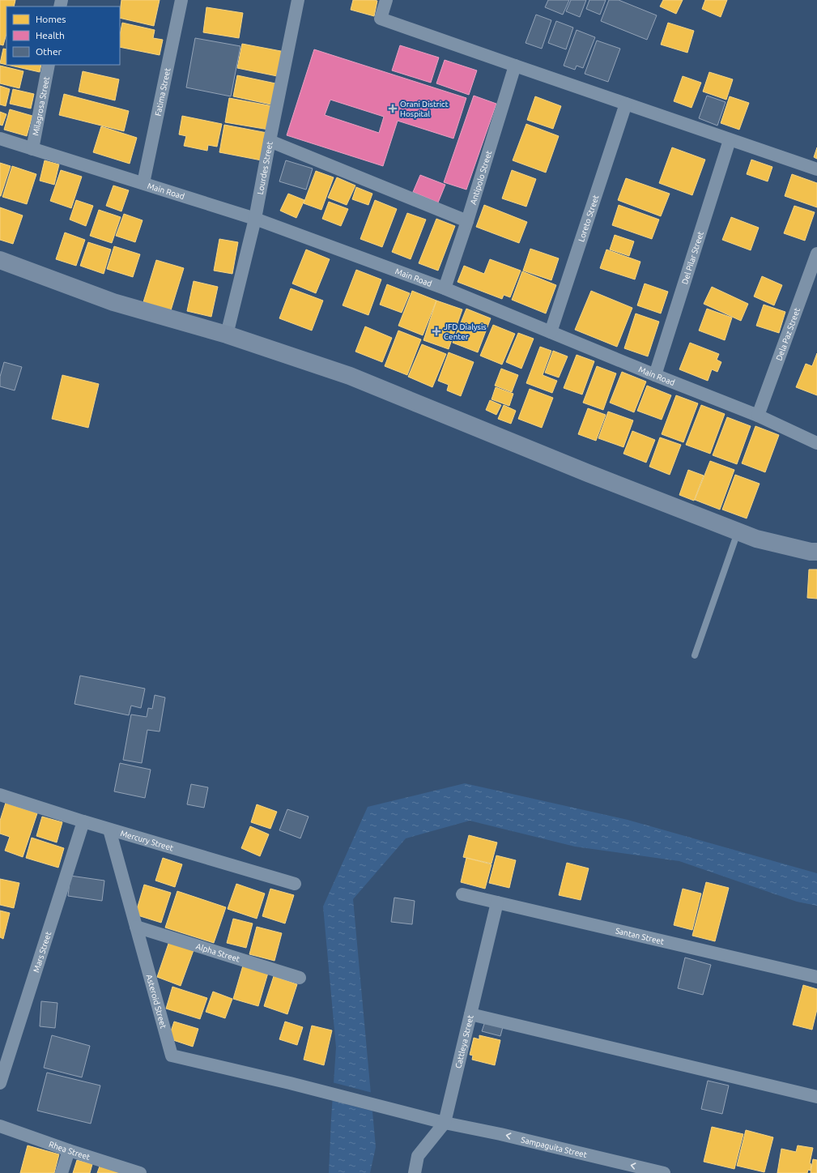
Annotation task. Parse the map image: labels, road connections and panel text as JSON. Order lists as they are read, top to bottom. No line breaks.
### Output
{"streets":{"street":["Fatima Street","Milagrosa Street","Lourdes Street","Antipolo Street","Main Road","Loreto Street","Del Pilar Street","Dela Paz Street","Mercury Street","Santan Street","Mars Street","Alpha Street","Asteroid Street","Cattleya Street","Sampaguita Street","Rhea Street"]},"crossings":[["Fatima Street","Main Road"],["Milagrosa Street","Main Road"],["Lourdes Street","Main Road"],["Antipolo Street","Main Road"],["Main Road","Loreto Street"],["Main Road","Del Pilar Street"],["Main Road","Dela Paz Street"],["Mercury Street","Mars Street"],["Mercury Street","Asteroid Street"],["Santan Street","Cattleya Street"],["Alpha Street","Asteroid Street"],["Asteroid Street","Sampaguita Street"],["Cattleya Street","Sampaguita Street"]],"places":{"health":["Orani District Hospital","JFD Dialysis Center"]},"legend":["Homes","Health","Other"]}
